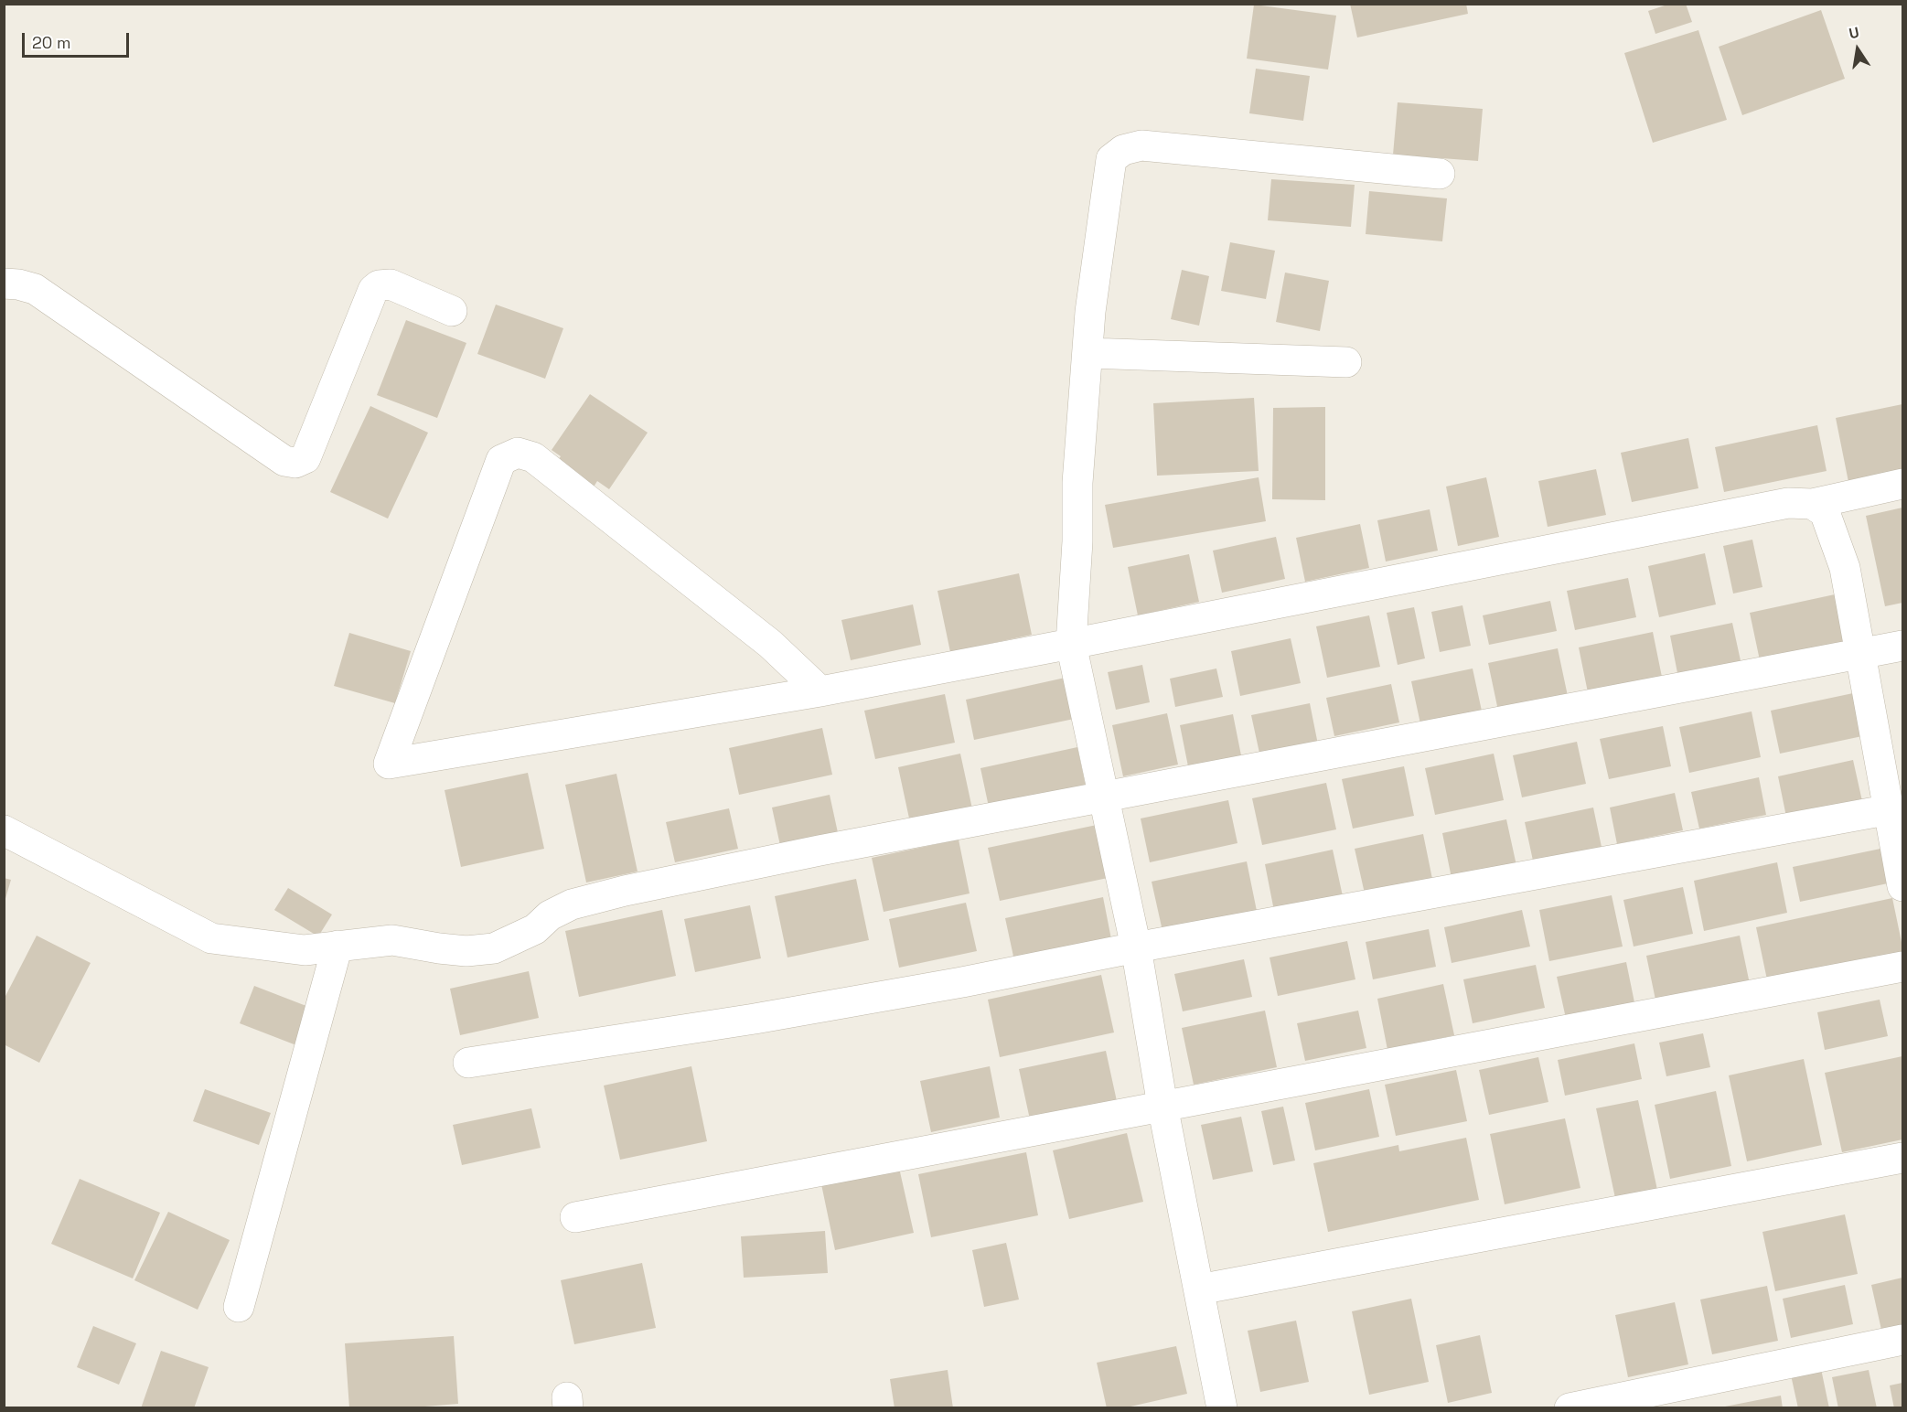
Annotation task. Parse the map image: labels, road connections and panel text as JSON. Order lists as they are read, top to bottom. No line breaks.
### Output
{"scale_bar":"20 m","north":"top"}
